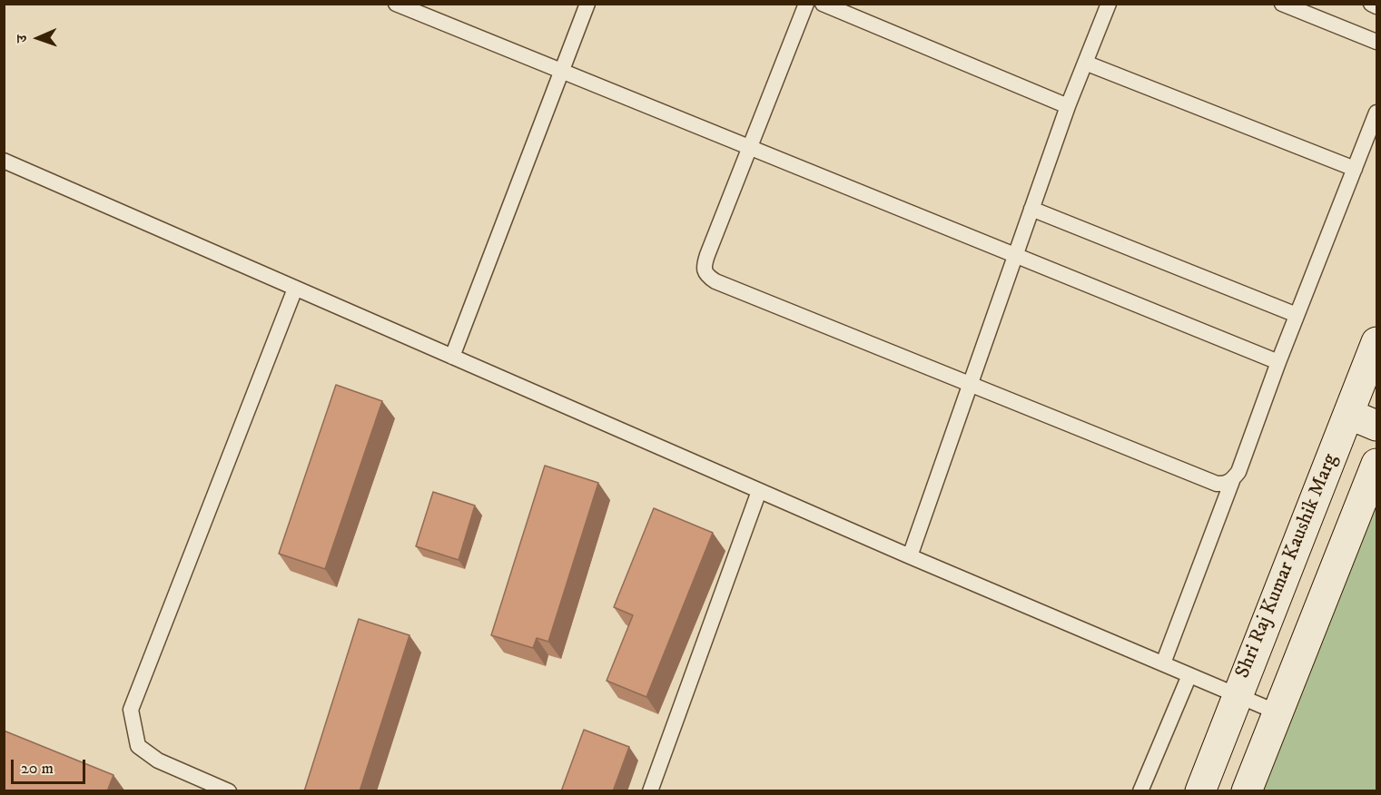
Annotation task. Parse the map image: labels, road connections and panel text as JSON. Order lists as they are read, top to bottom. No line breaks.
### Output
{"streets":{"street":["Shri Raj Kumar Kaushik Marg"]},"scale_bar":"20 m","north":"left"}
